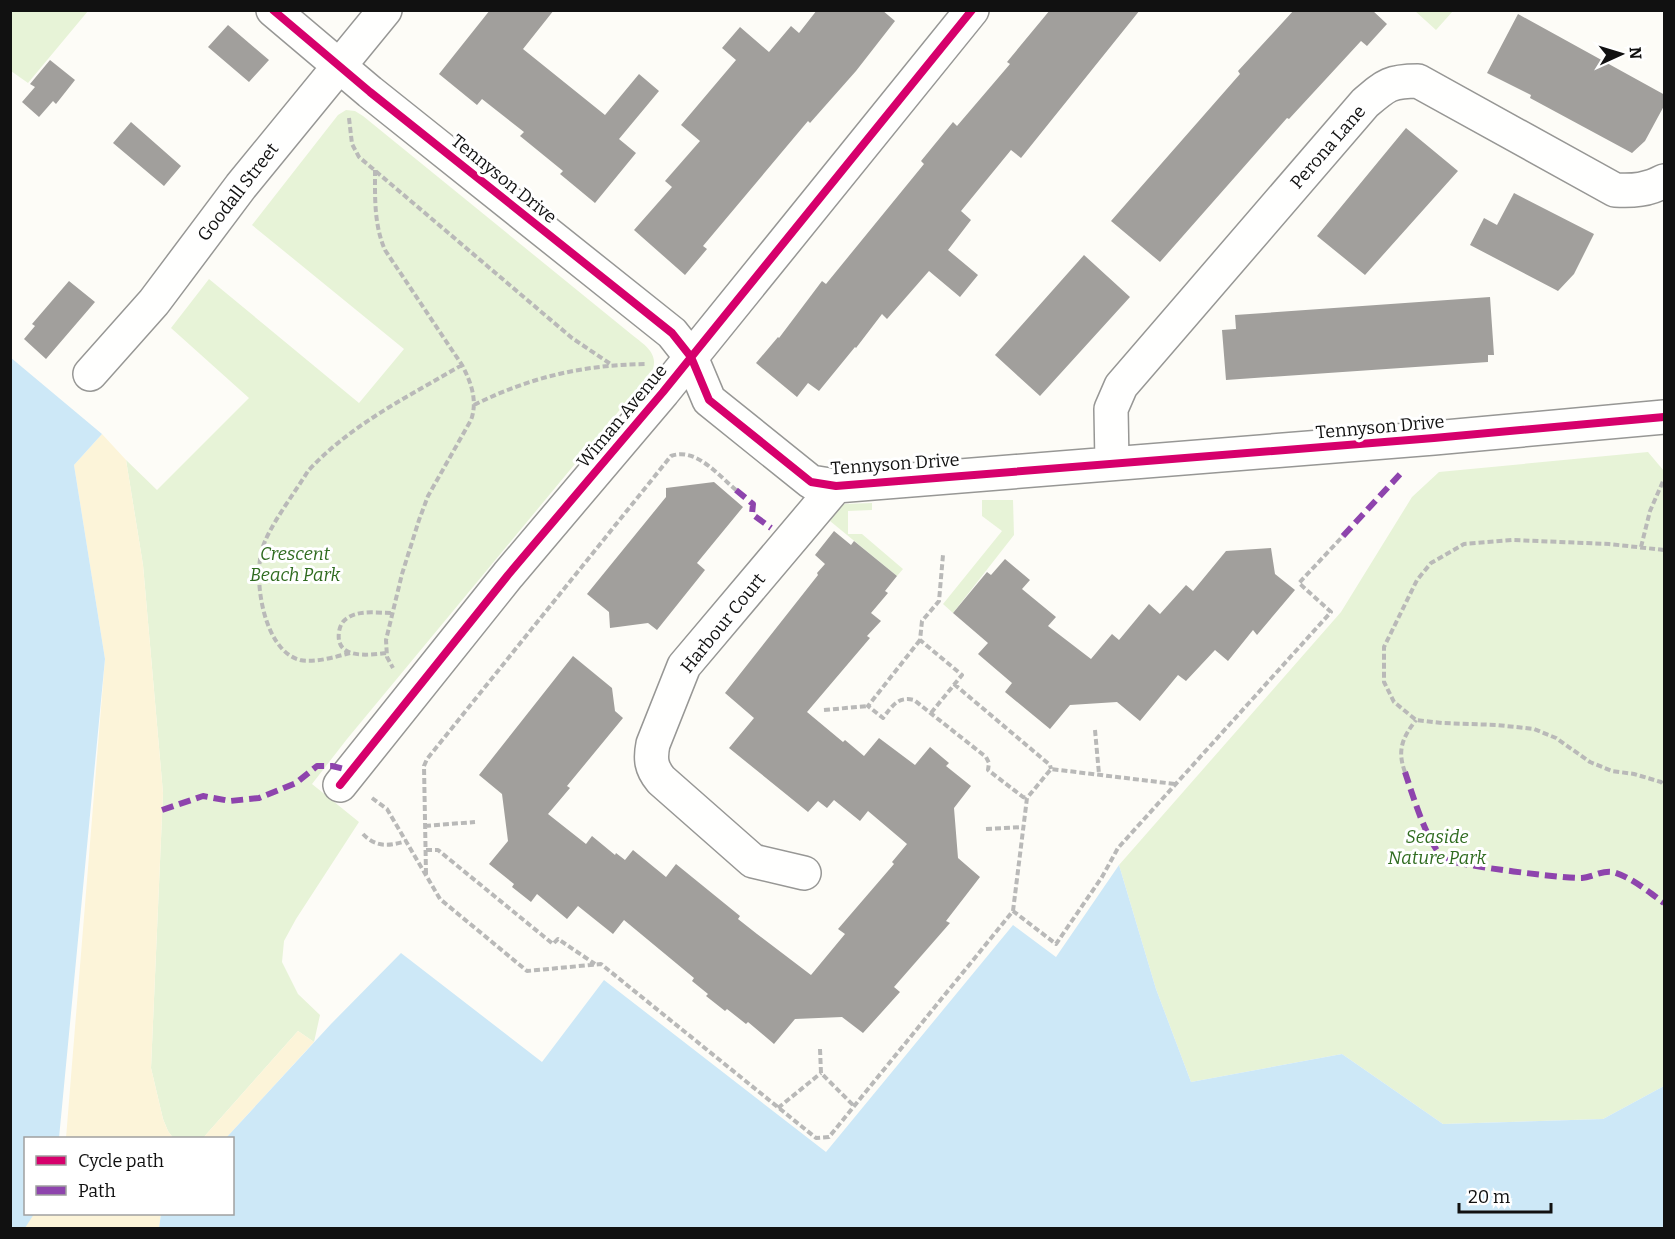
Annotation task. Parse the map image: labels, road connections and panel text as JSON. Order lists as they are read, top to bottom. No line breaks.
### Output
{"streets":{"street":["Perona Lane","Tennyson Drive","Goodall Street","Wiman Avenue","Harbour Court"]},"crossings":[["Perona Lane","Tennyson Drive"],["Tennyson Drive","Goodall Street"],["Tennyson Drive","Wiman Avenue"],["Tennyson Drive","Harbour Court"]],"parks":["Crescent Beach Park","Seaside Nature Park"],"legend":["Cycle path","Path"],"scale_bar":"20 m","north":"right"}
